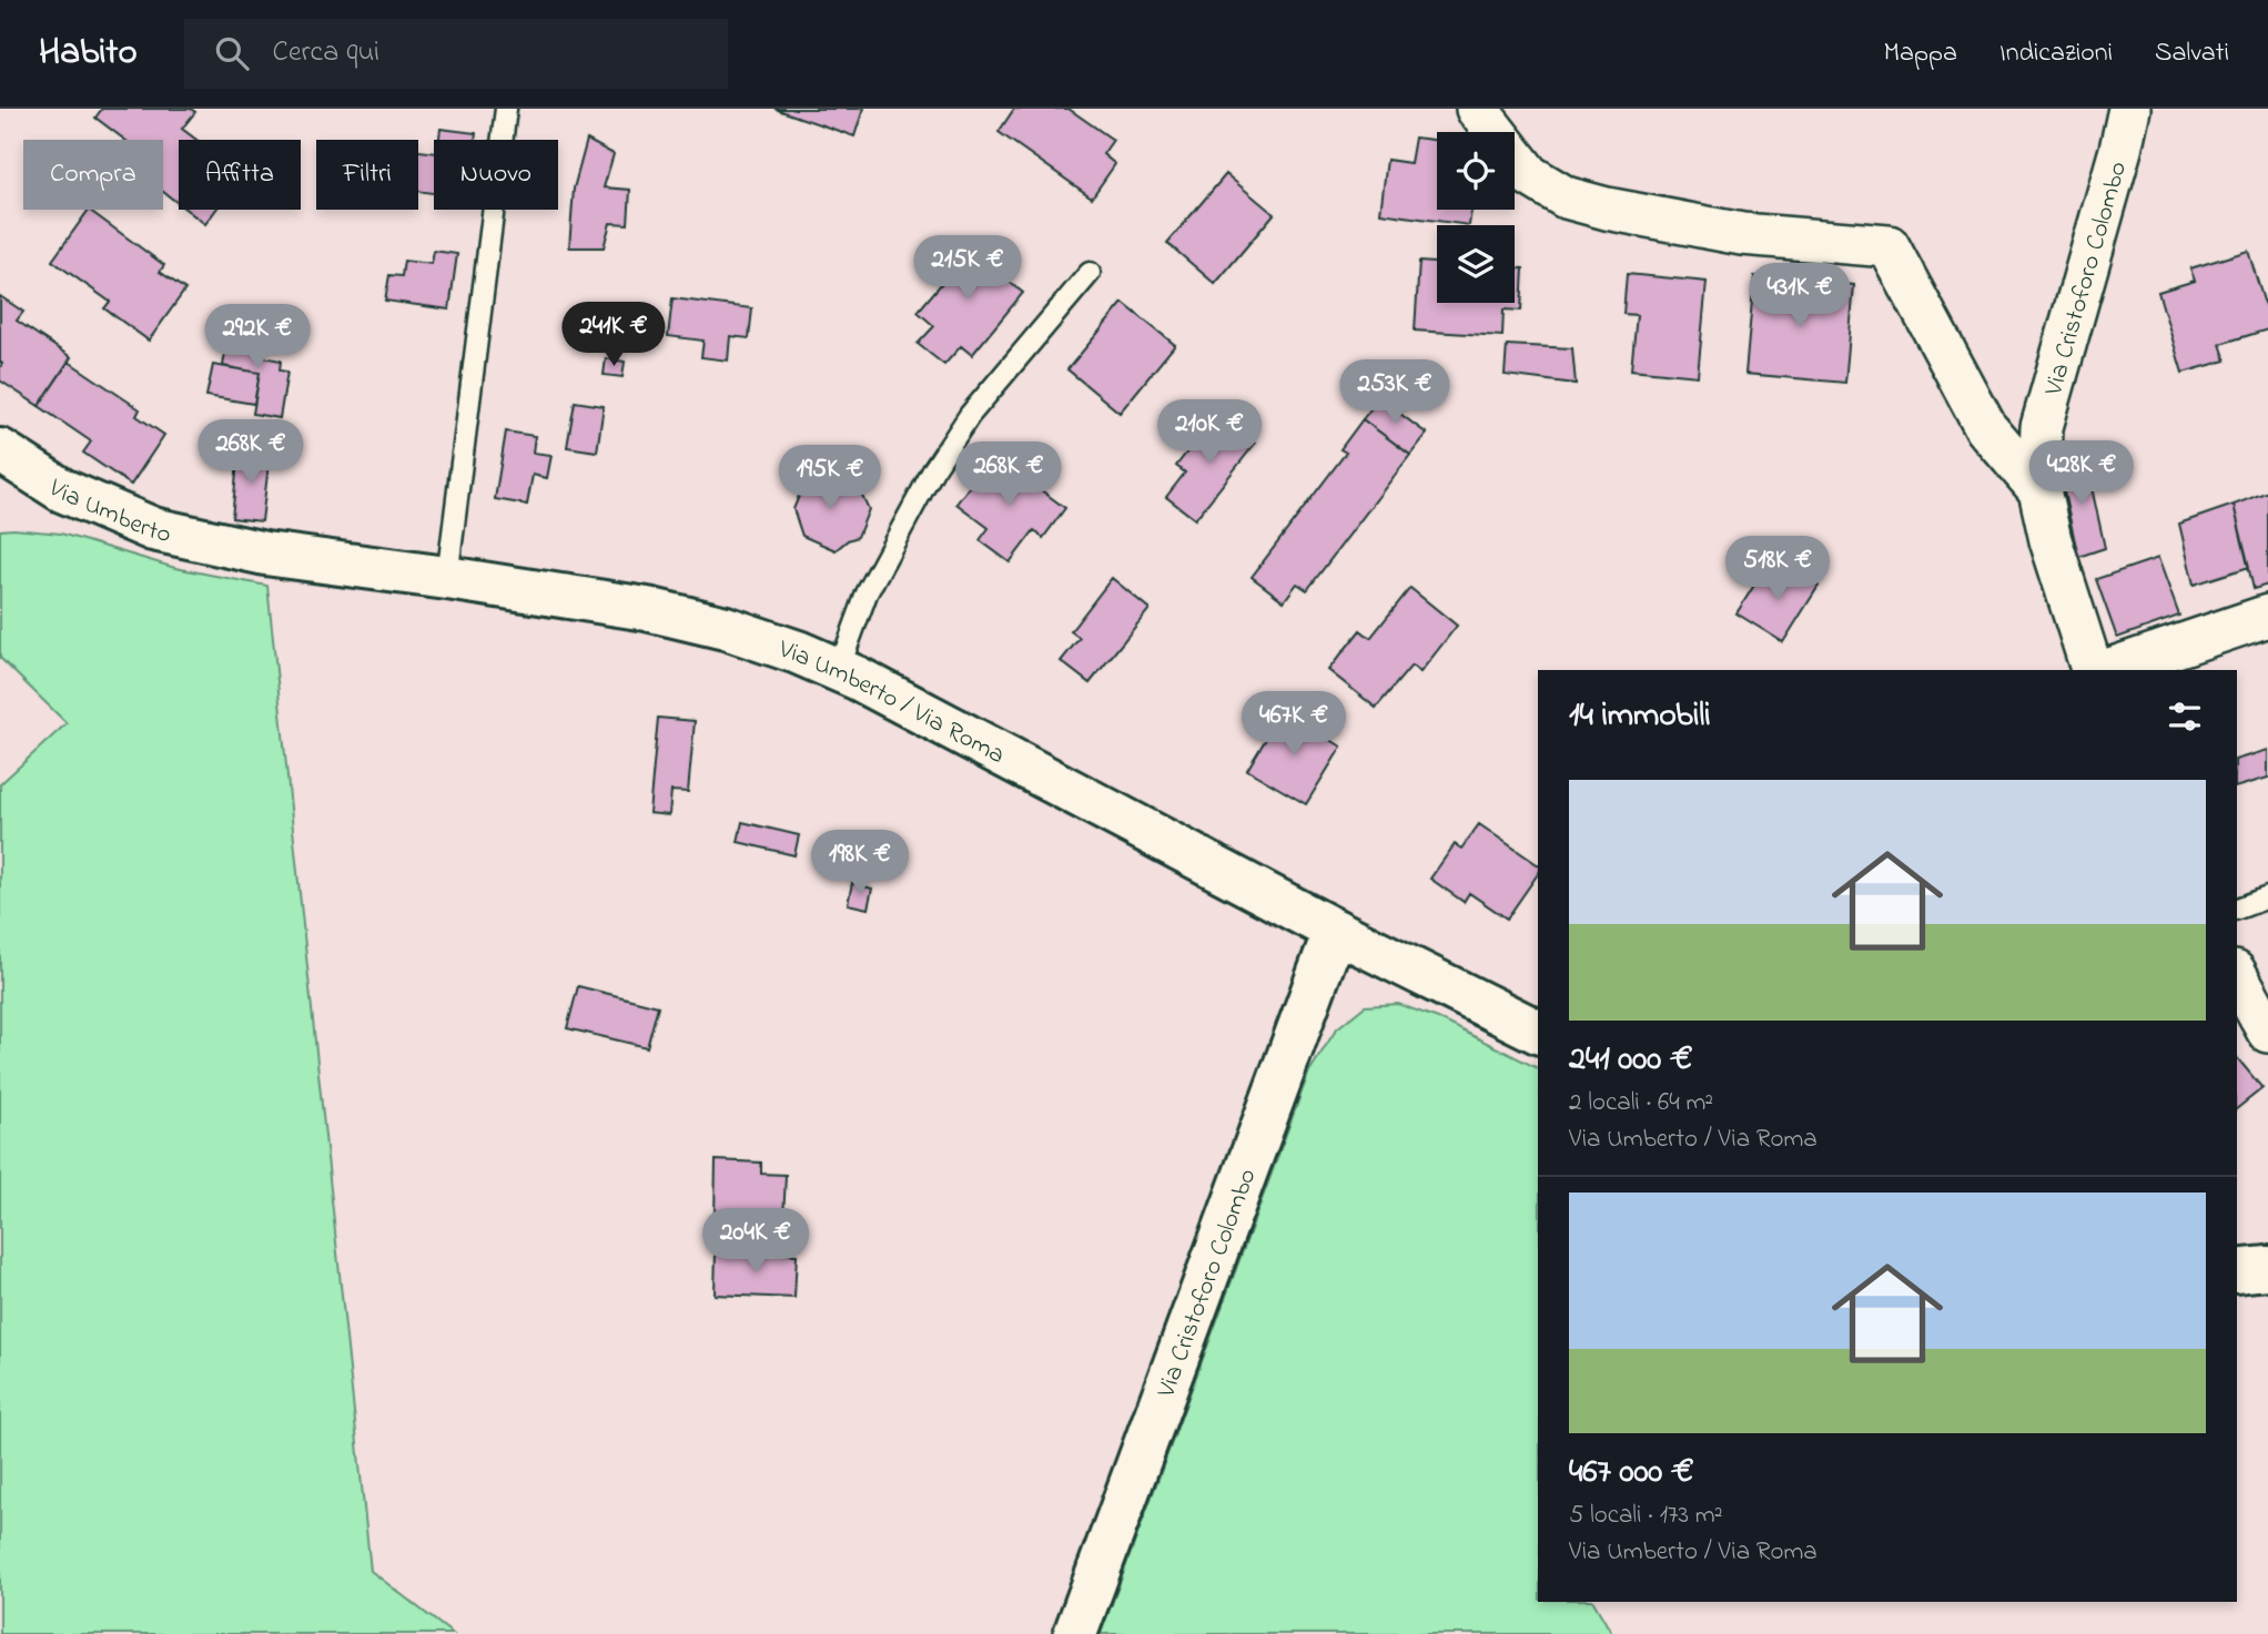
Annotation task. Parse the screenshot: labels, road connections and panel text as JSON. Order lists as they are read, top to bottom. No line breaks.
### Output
{"streets":{"main road":["Via Cristoforo Colombo","Via Umberto","Via Umberto / Via Roma"]},"crossings":[["Via Cristoforo Colombo","Via Umberto / Via Roma"],["Via Umberto","Via Umberto / Via Roma"]],"page":{"header":"Habito","search":"Cerca qui","nav":["Mappa","Indicazioni","Salvati"],"chip":["Compra","Affitta","Filtri","Nuovo"],"price":["215K €","431K €","241K €","292K €","253K €","210K €","268K €","428K €","268K €","195K €","518K €","467K €","198K €","204K €"],"heading":"14 immobili","list":[{"name":"241 000 €","note":"2 locali · 64 m² · Via Umberto / Via Roma"},{"name":"467 000 €","note":"5 locali · 173 m² · Via Umberto / Via Roma"}]}}
